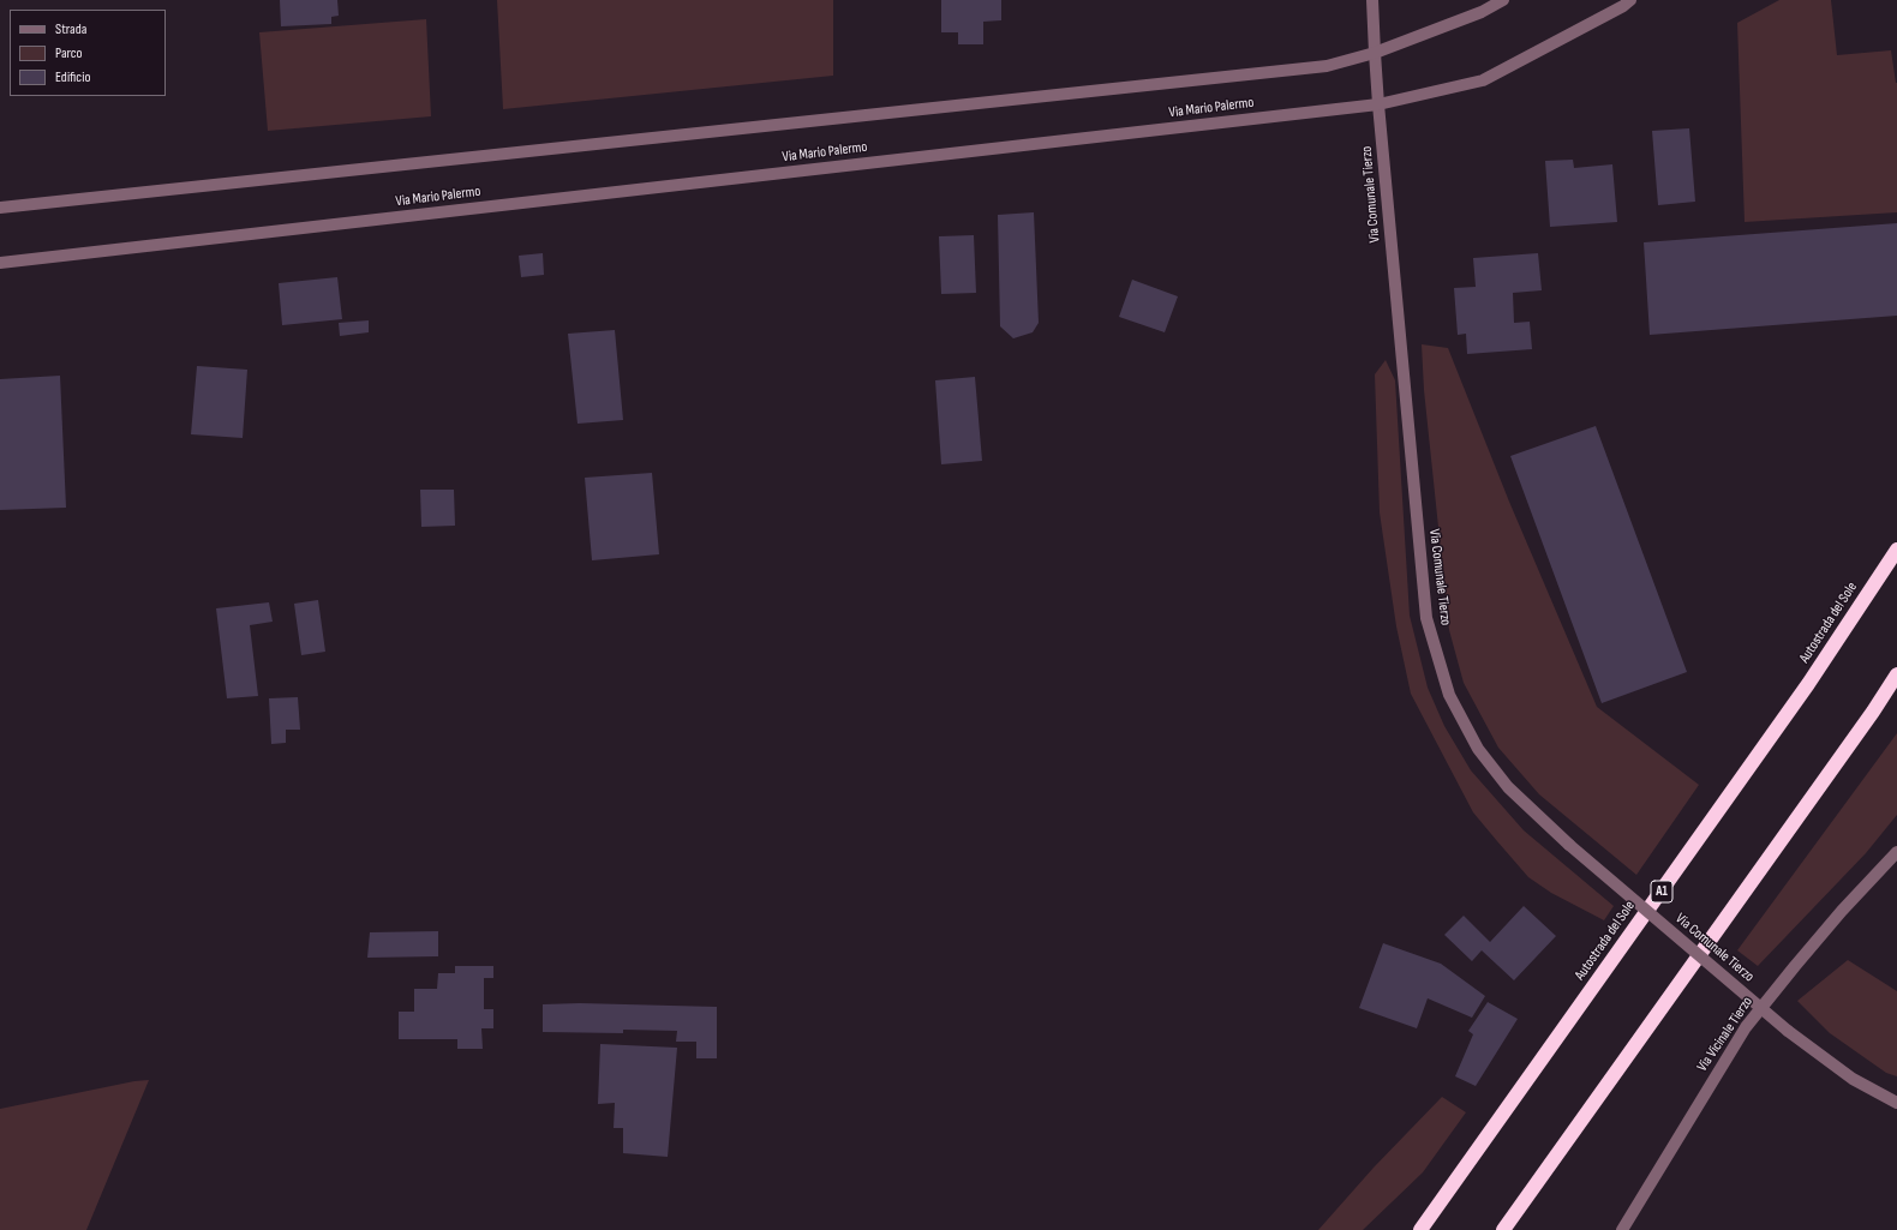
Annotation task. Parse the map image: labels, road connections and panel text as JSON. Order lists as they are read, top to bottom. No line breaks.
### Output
{"streets":{"highway":["Autostrada del Sole","A1"],"street":["Via Mario Palermo","Via Comunale Tierzo","Via Vicinale Tierzo"]},"crossings":[["Via Mario Palermo","Via Comunale Tierzo"]],"legend":["Strada","Parco","Edificio"]}
